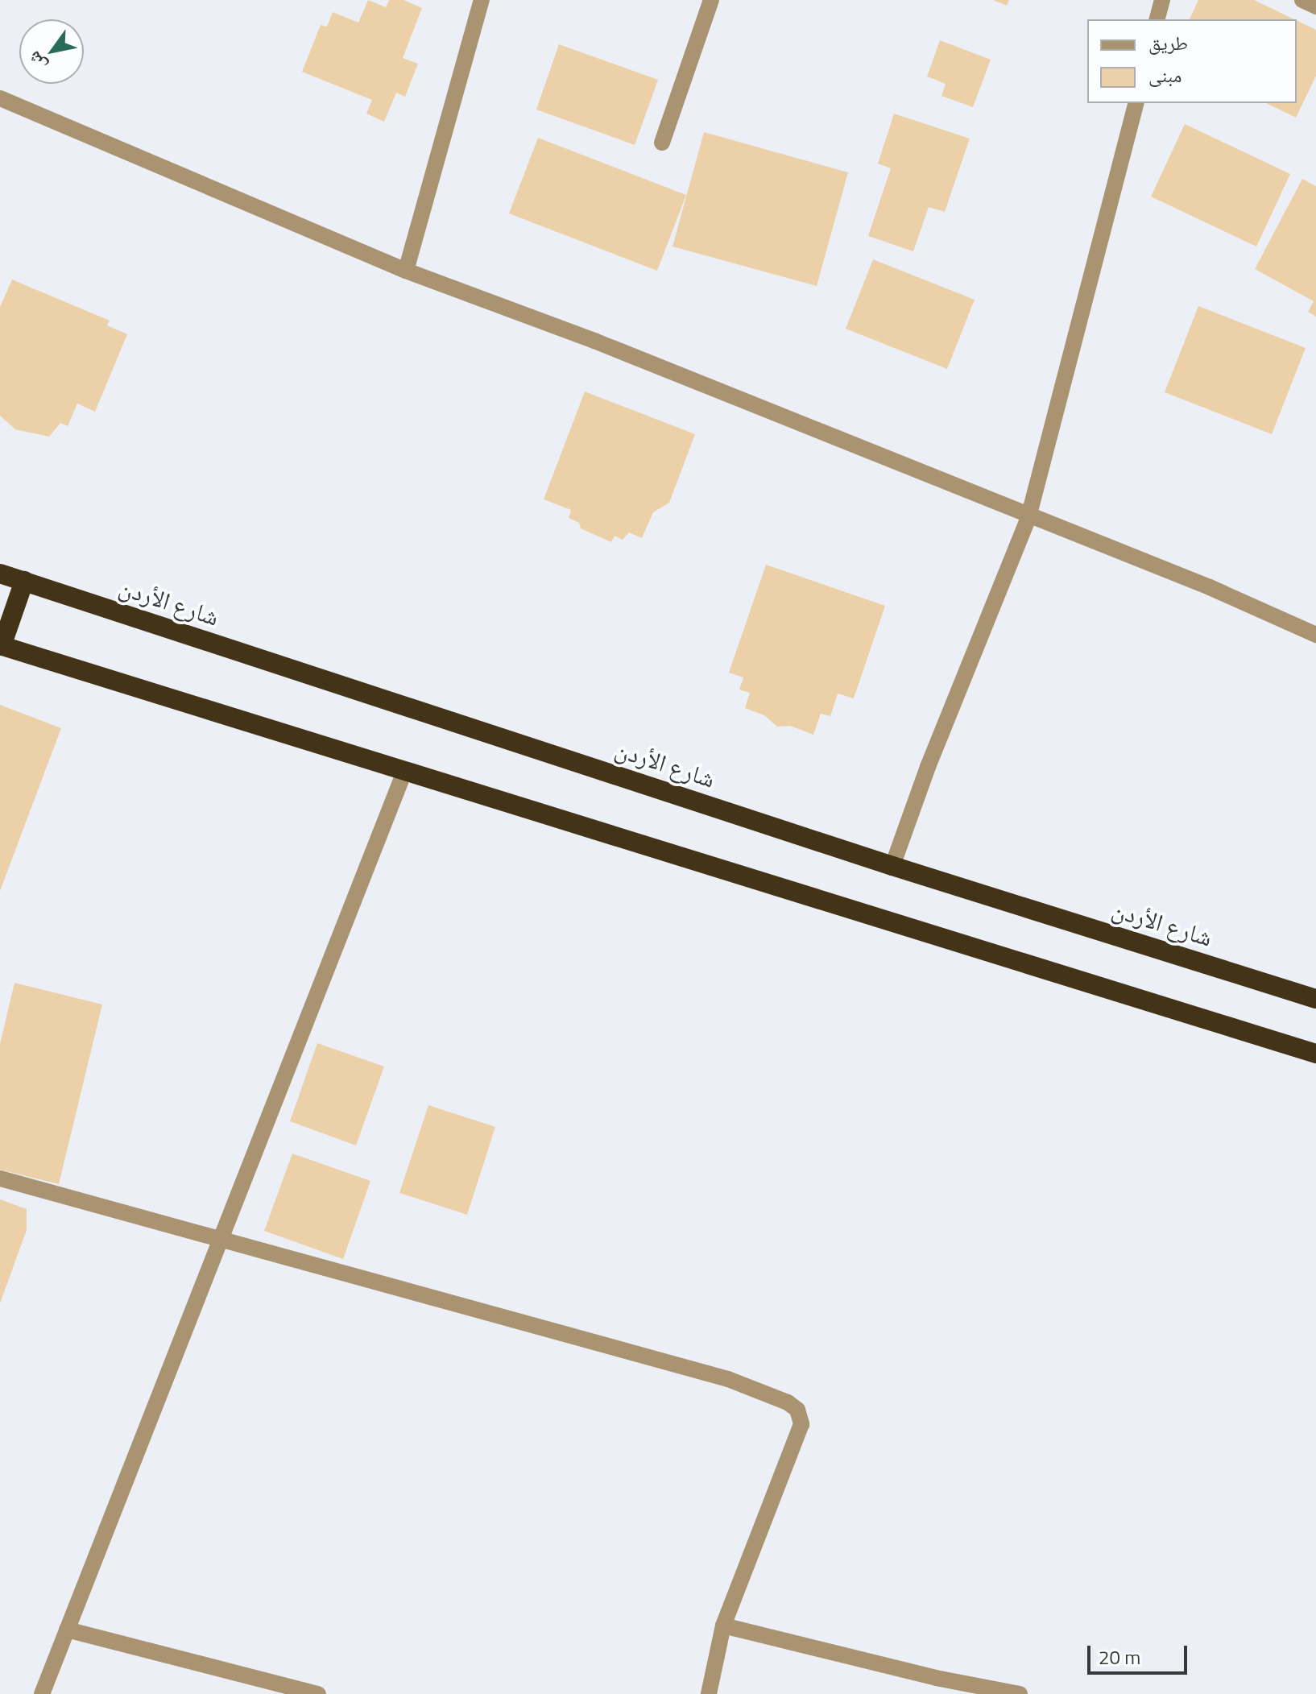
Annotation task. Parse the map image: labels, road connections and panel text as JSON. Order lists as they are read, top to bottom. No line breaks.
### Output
{"streets":{"highway":["شارع الأردن"]},"legend":["طريق","مبنى"],"scale_bar":"20 m","north":"bottom left"}
